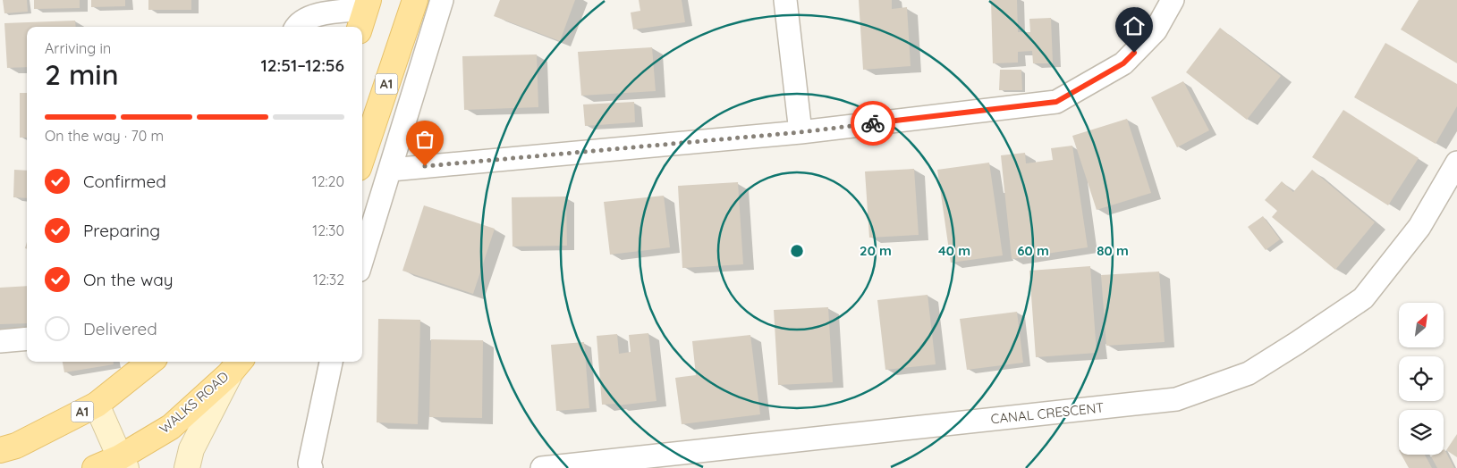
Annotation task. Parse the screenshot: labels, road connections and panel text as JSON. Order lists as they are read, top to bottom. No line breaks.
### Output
{"streets":{"main road":["A1","WALKS ROAD"],"street":["CANAL CRESCENT"]},"north":"top right","page":{"heading":["2 min","Arriving in","12:51–12:56"],"bar":"On the way · 70 m","list":[["Confirmed","12:20"],["Preparing","12:30"],["On the way","12:32"],"Delivered"]},"rings":["20 m","40 m","60 m","80 m"]}
